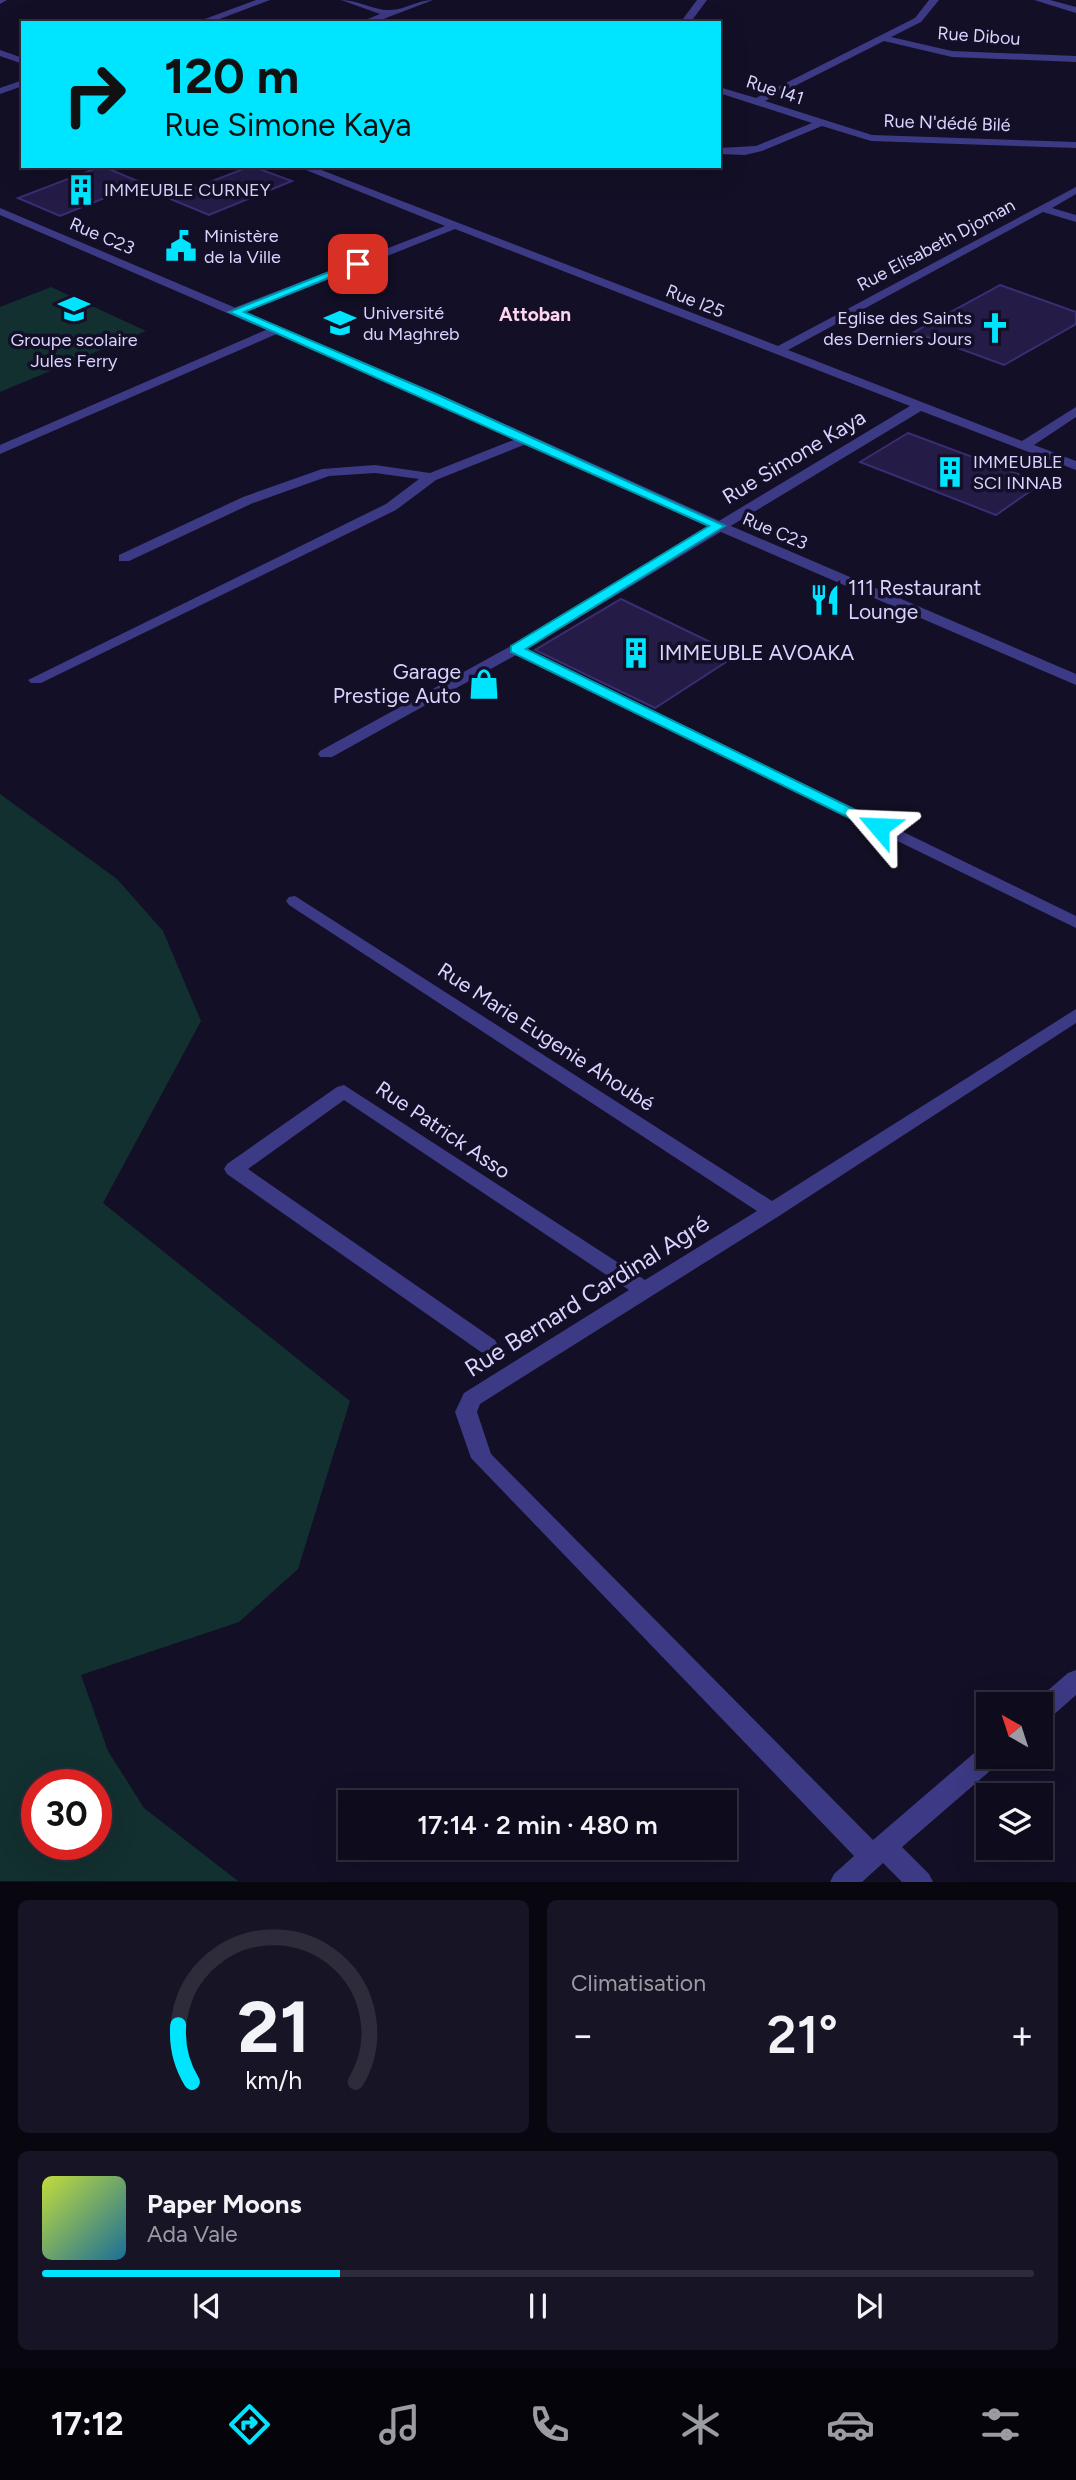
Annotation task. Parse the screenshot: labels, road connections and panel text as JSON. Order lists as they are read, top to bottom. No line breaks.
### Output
{"streets":{"street":["Rue Dibou","Rue I41","Rue N'dédé Bilé","Rue C23","Rue Elisabeth Djoman","Rue I25","Rue Simone Kaya","Rue Marie Eugenie Ahoubé","Rue Patrick Asso","Rue Bernard Cardinal Agré"]},"crossings":[["Rue I41","Rue N'dédé Bilé"],["Rue C23","Rue Simone Kaya"],["Rue Elisabeth Djoman","Rue I25"],["Rue I25","Rue Simone Kaya"],["Rue Marie Eugenie Ahoubé","Rue Bernard Cardinal Agré"],["Rue Patrick Asso","Rue Bernard Cardinal Agré"]],"districts":["Attoban"],"places":{"building":["IMMEUBLE CURNEY","IMMEUBLE SCI INNAB","IMMEUBLE AVOAKA"],"public building":["Ministère de la Ville"],"school or university":["Groupe scolaire Jules Ferry","Université du Maghreb"],"church":["Eglise des Saints des Derniers Jours"],"restaurant":["111 Restaurant Lounge"],"shop":["Garage Prestige Auto"]},"north":"top left","page":{"turn":["120 m","Rue Simone Kaya"],"limit":"30","trip":"17:14 · 2 min · 480 m","tile":"Climatisation","heat":["−","21°","+"],"song":["Paper Moons","Ada Vale"],"tabs":"17:12","gauge":["21","km/h"]}}
